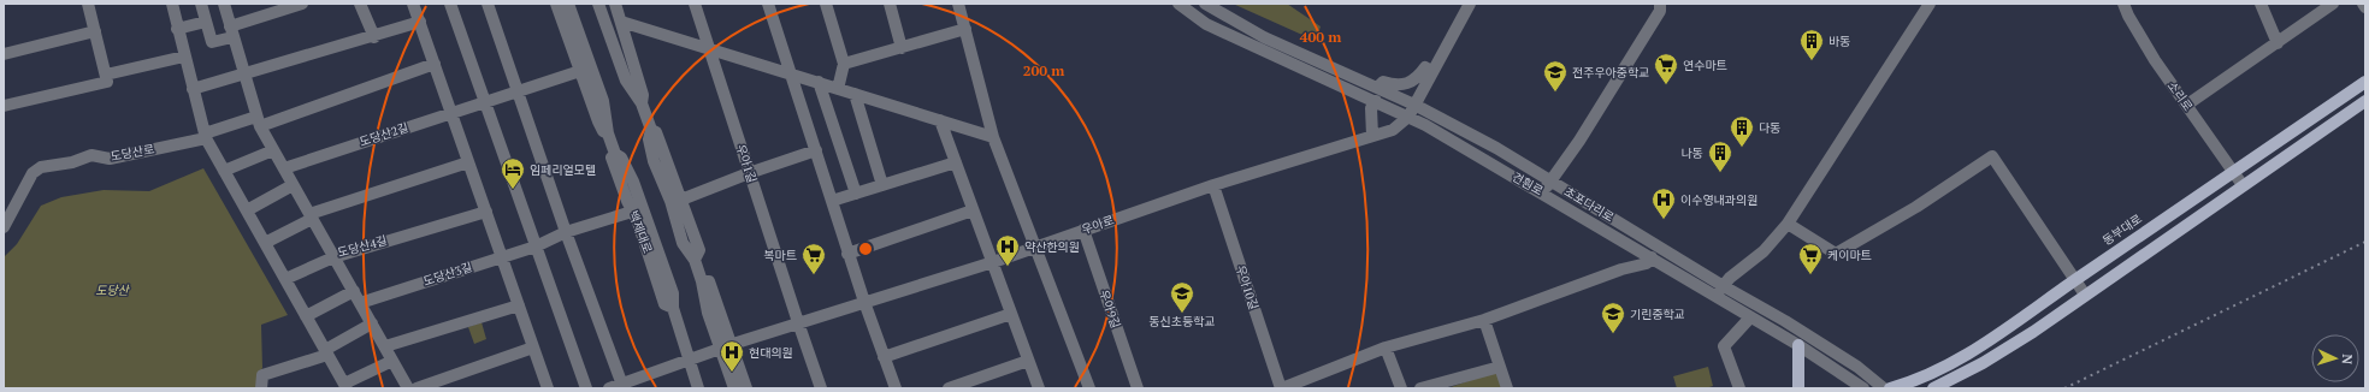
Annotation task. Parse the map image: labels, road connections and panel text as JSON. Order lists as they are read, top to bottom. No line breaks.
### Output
{"streets":{"main road":["동부대로"],"street":["소리로","도당산2길","도당산로","우아1길","견훤로","초포다리로","우아로","백제대로","도당산4길","도당산3길","우아10길","우아9길"]},"crossings":[["소리로","동부대로"],["도당산2길","백제대로"],["도당산2길","도당산4길"],["도당산로","도당산4길"],["우아1길","우아로"],["견훤로","초포다리로"],["견훤로","우아로"],["견훤로","우아10길"],["우아로","백제대로"],["우아로","우아10길"],["우아로","우아9길"],["백제대로","도당산3길"]],"parks":["도당산"],"places":{"building":["바동","다동","나동"],"supermarket":["연수마트","복마트","케이마트"],"school or university":["전주우아중학교","동신초등학교","기린중학교"],"hotel":["임페리얼모텔"],"hospital":["이수영내과의원","약산한의원","현대의원"]},"north":"right","rings":["400 m","200 m"]}
